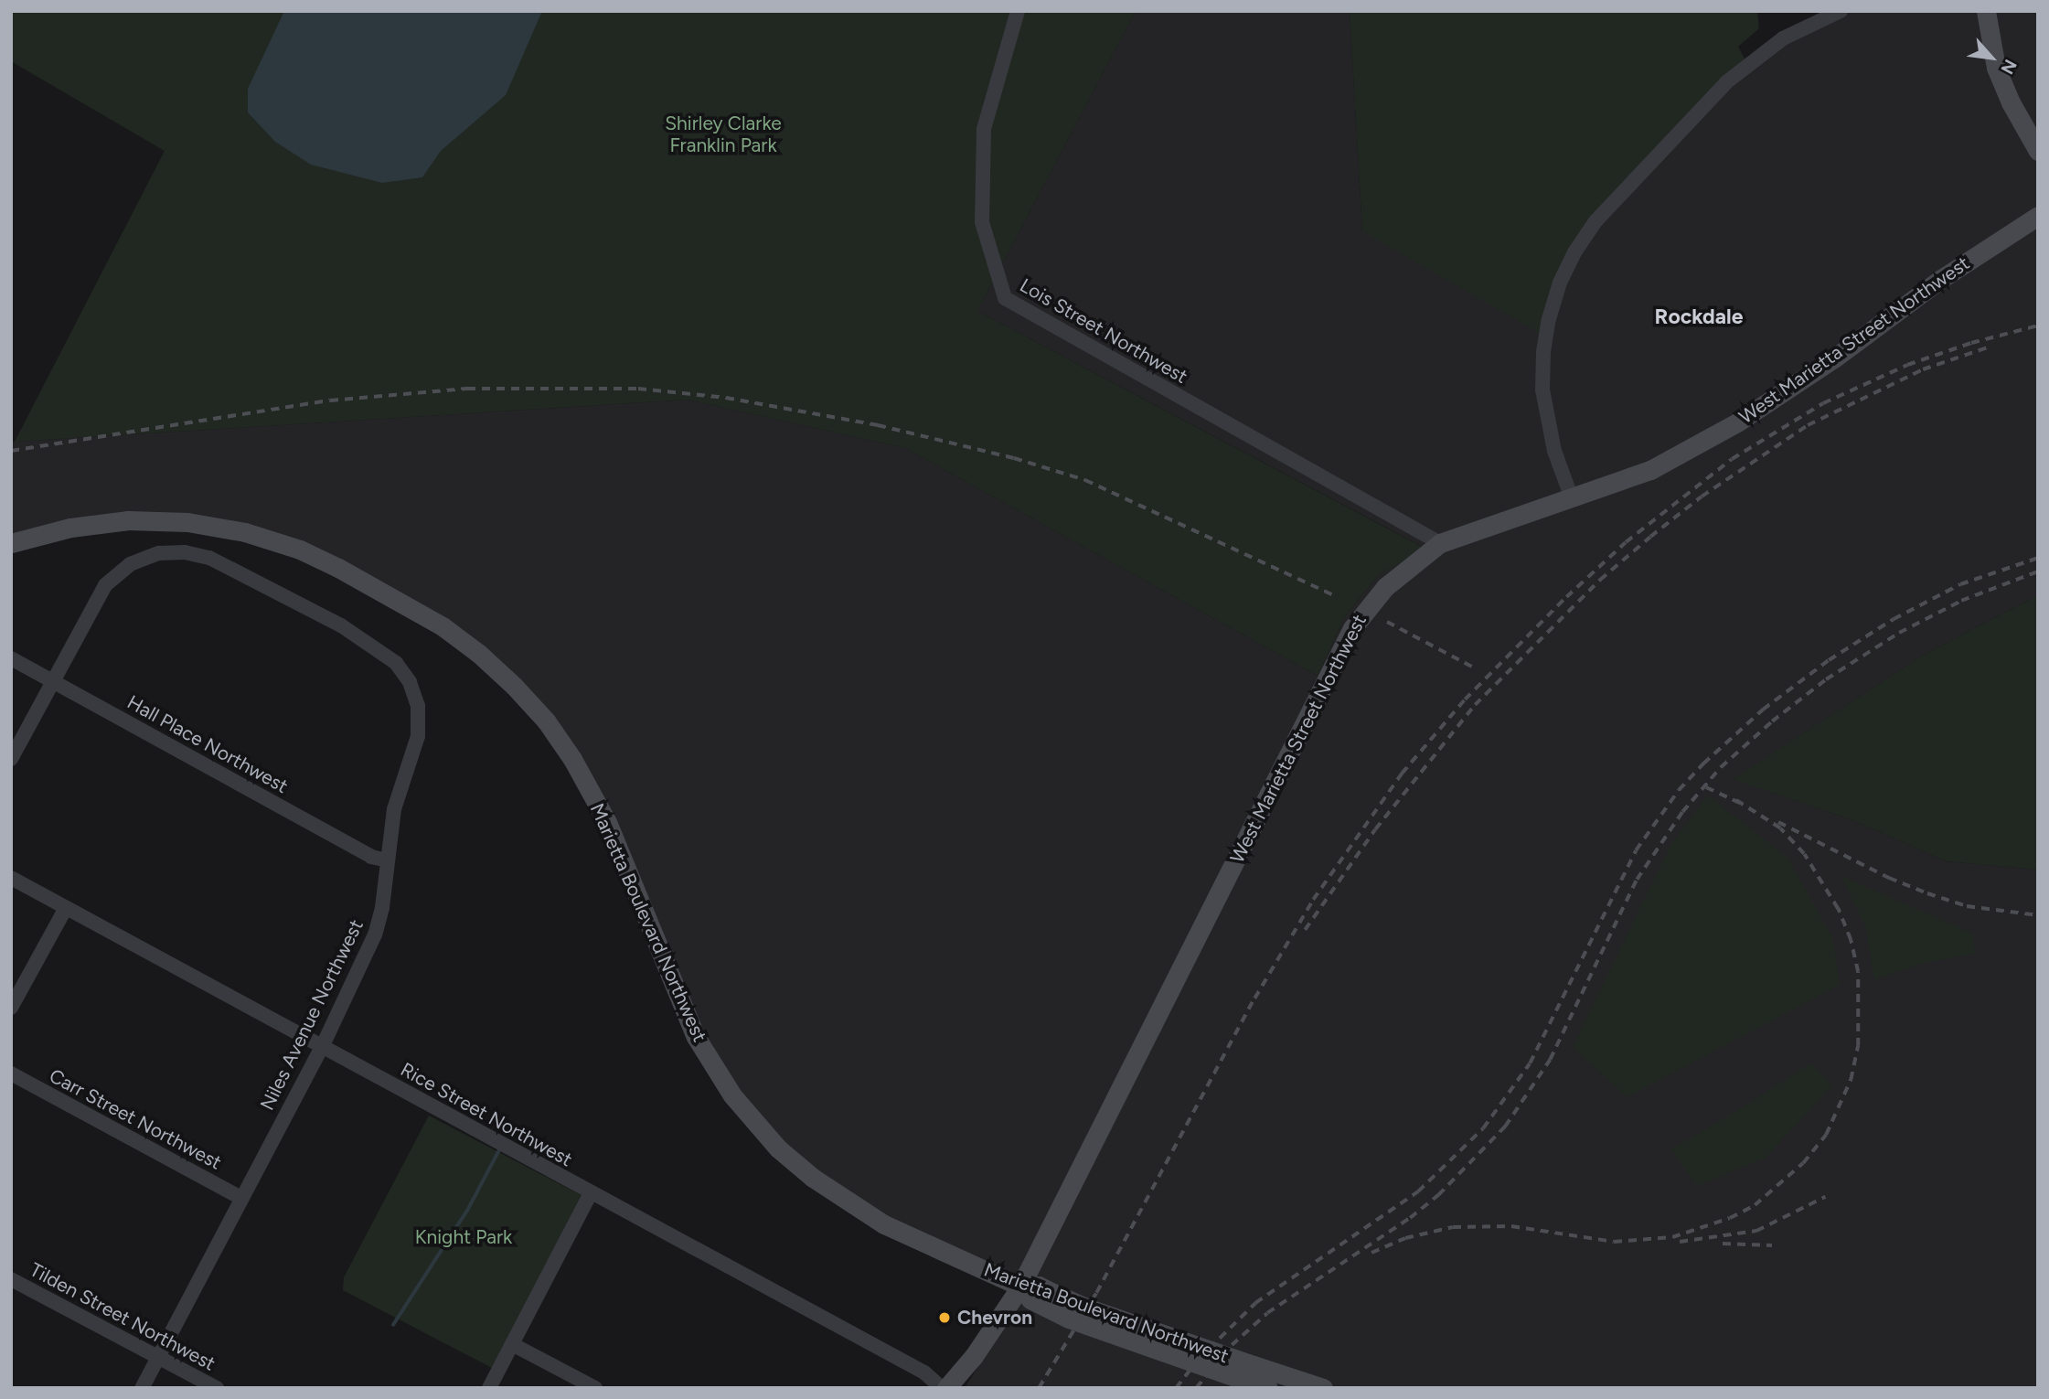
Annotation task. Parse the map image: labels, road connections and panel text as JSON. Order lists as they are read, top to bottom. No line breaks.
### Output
{"streets":{"street":["Lois Street Northwest","West Marietta Street Northwest","Hall Place Northwest","Marietta Boulevard Northwest","Niles Avenue Northwest","Rice Street Northwest","Carr Street Northwest","Tilden Street Northwest"]},"crossings":[["Lois Street Northwest","West Marietta Street Northwest"],["West Marietta Street Northwest","Marietta Boulevard Northwest"],["Hall Place Northwest","Niles Avenue Northwest"],["Niles Avenue Northwest","Rice Street Northwest"],["Niles Avenue Northwest","Carr Street Northwest"],["Niles Avenue Northwest","Tilden Street Northwest"]],"districts":["Rockdale"],"parks":["Shirley Clarke Franklin Park","Knight Park"],"places":["Chevron"],"north":"bottom right"}
